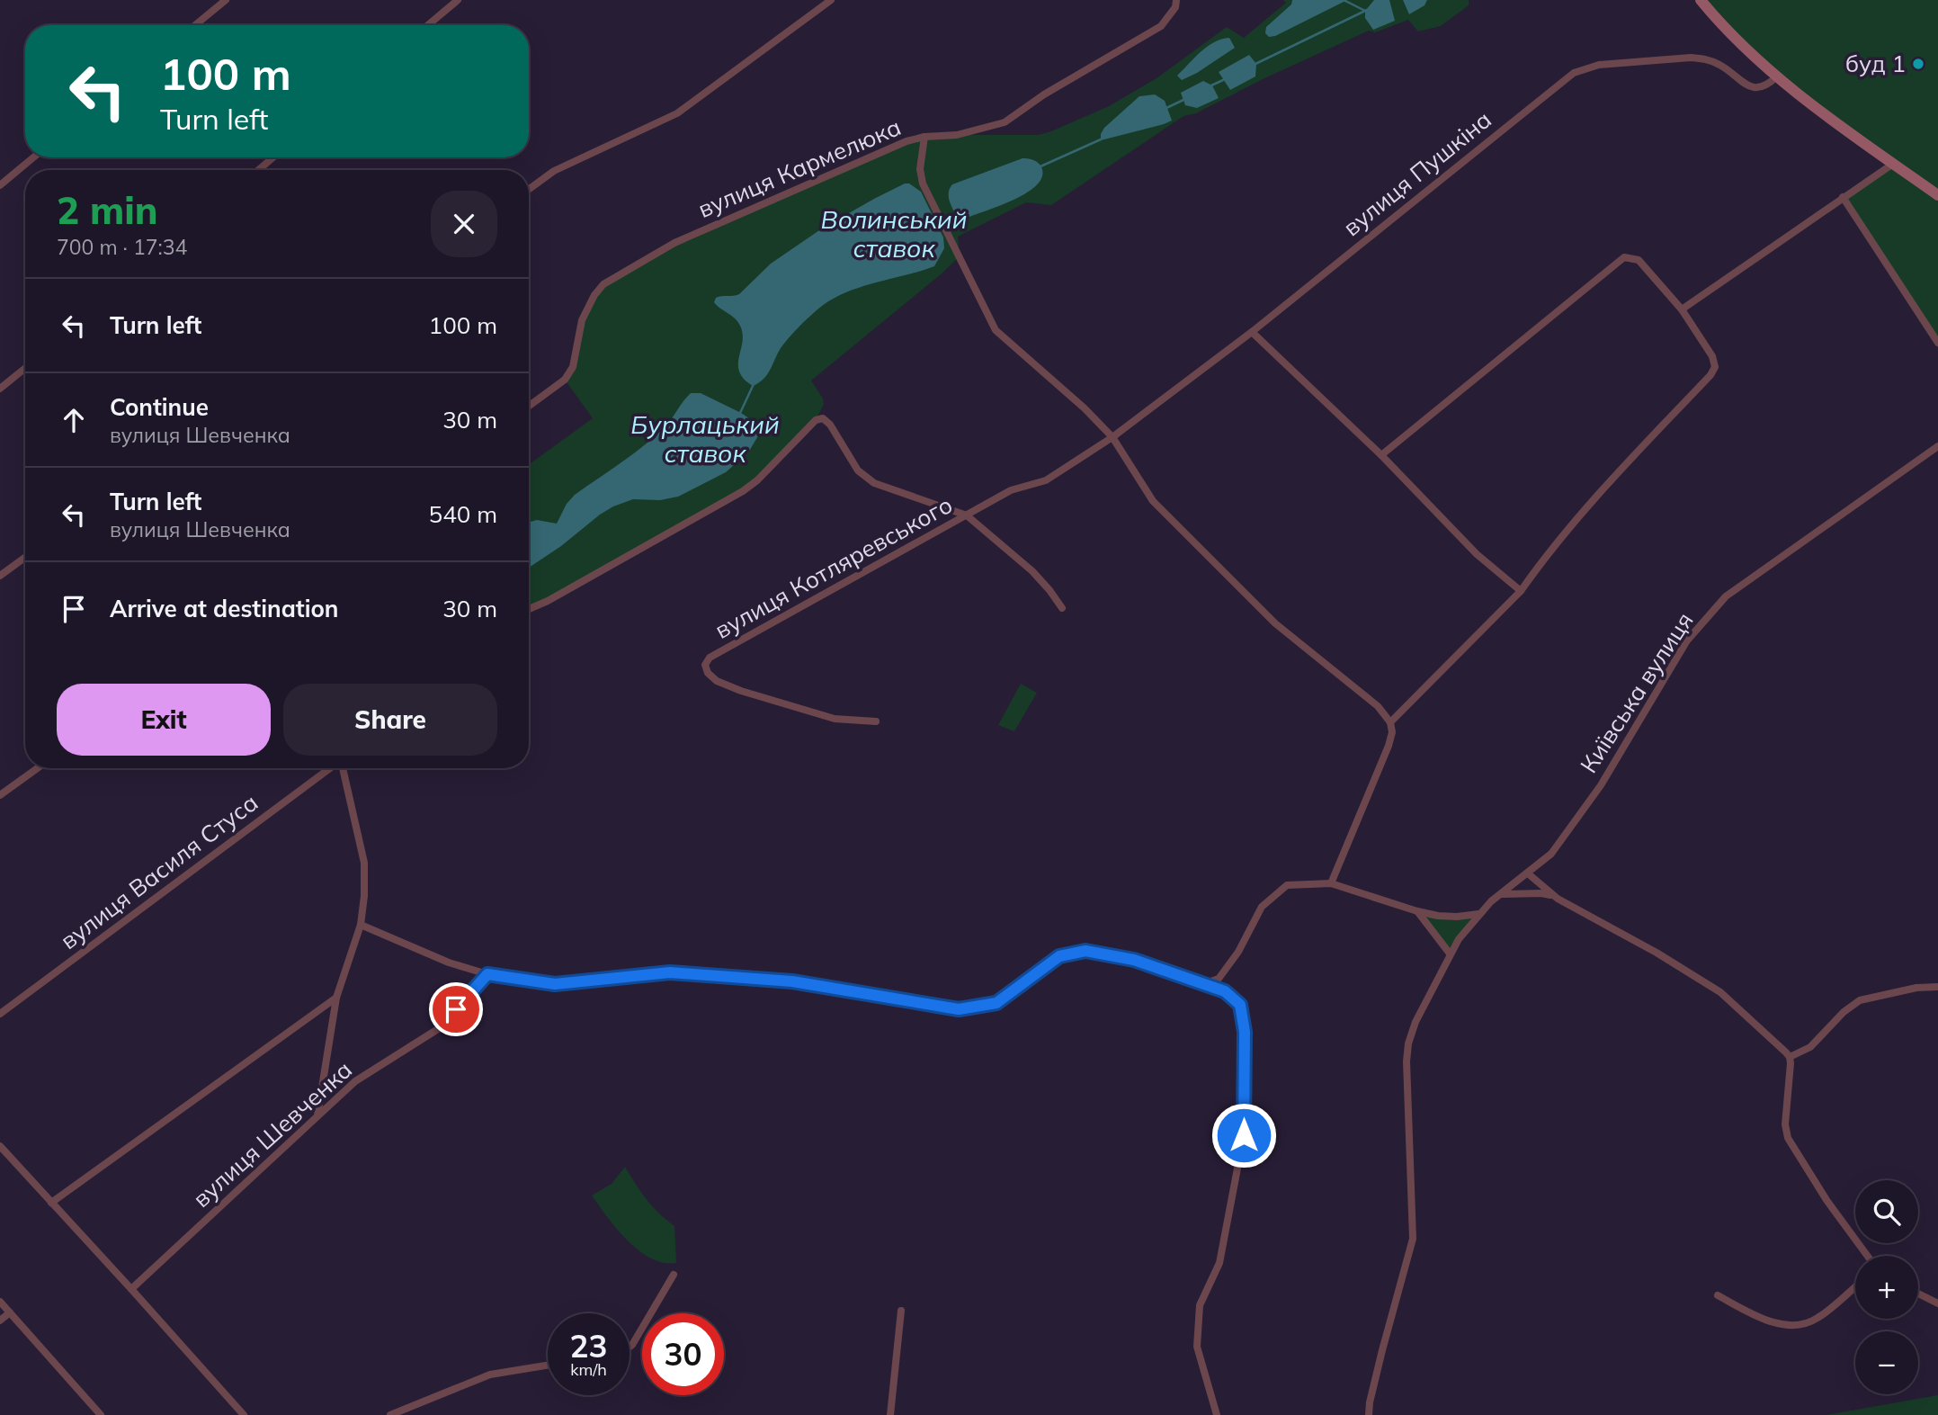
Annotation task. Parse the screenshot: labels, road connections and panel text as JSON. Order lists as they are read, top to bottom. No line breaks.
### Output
{"streets":{"street":["вулиця Кармелюка","вулиця Пушкіна","вулиця Котляревського","Київська вулиця","вулиця Василя Стуса","вулиця Шевченка"]},"crossings":[["вулиця Пушкіна","вулиця Котляревського"]],"water":["Волинський ставок","Бурлацький ставок"],"places":["буд 1"],"page":{"turn":["100 m","Turn left"],"heading":["2 min","700 m · 17:34"],"list":[{"name":"Turn left","value":"100 m"},{"name":"Continue","note":"вулиця Шевченка","value":"30 m"},{"name":"Turn left","note":"вулиця Шевченка","value":"540 m"},{"name":"Arrive at destination","value":"30 m"}],"buttons":["Exit","Share"],"map_buttons":["+","−"],"speed":"23 km/h","limit":"30"}}
